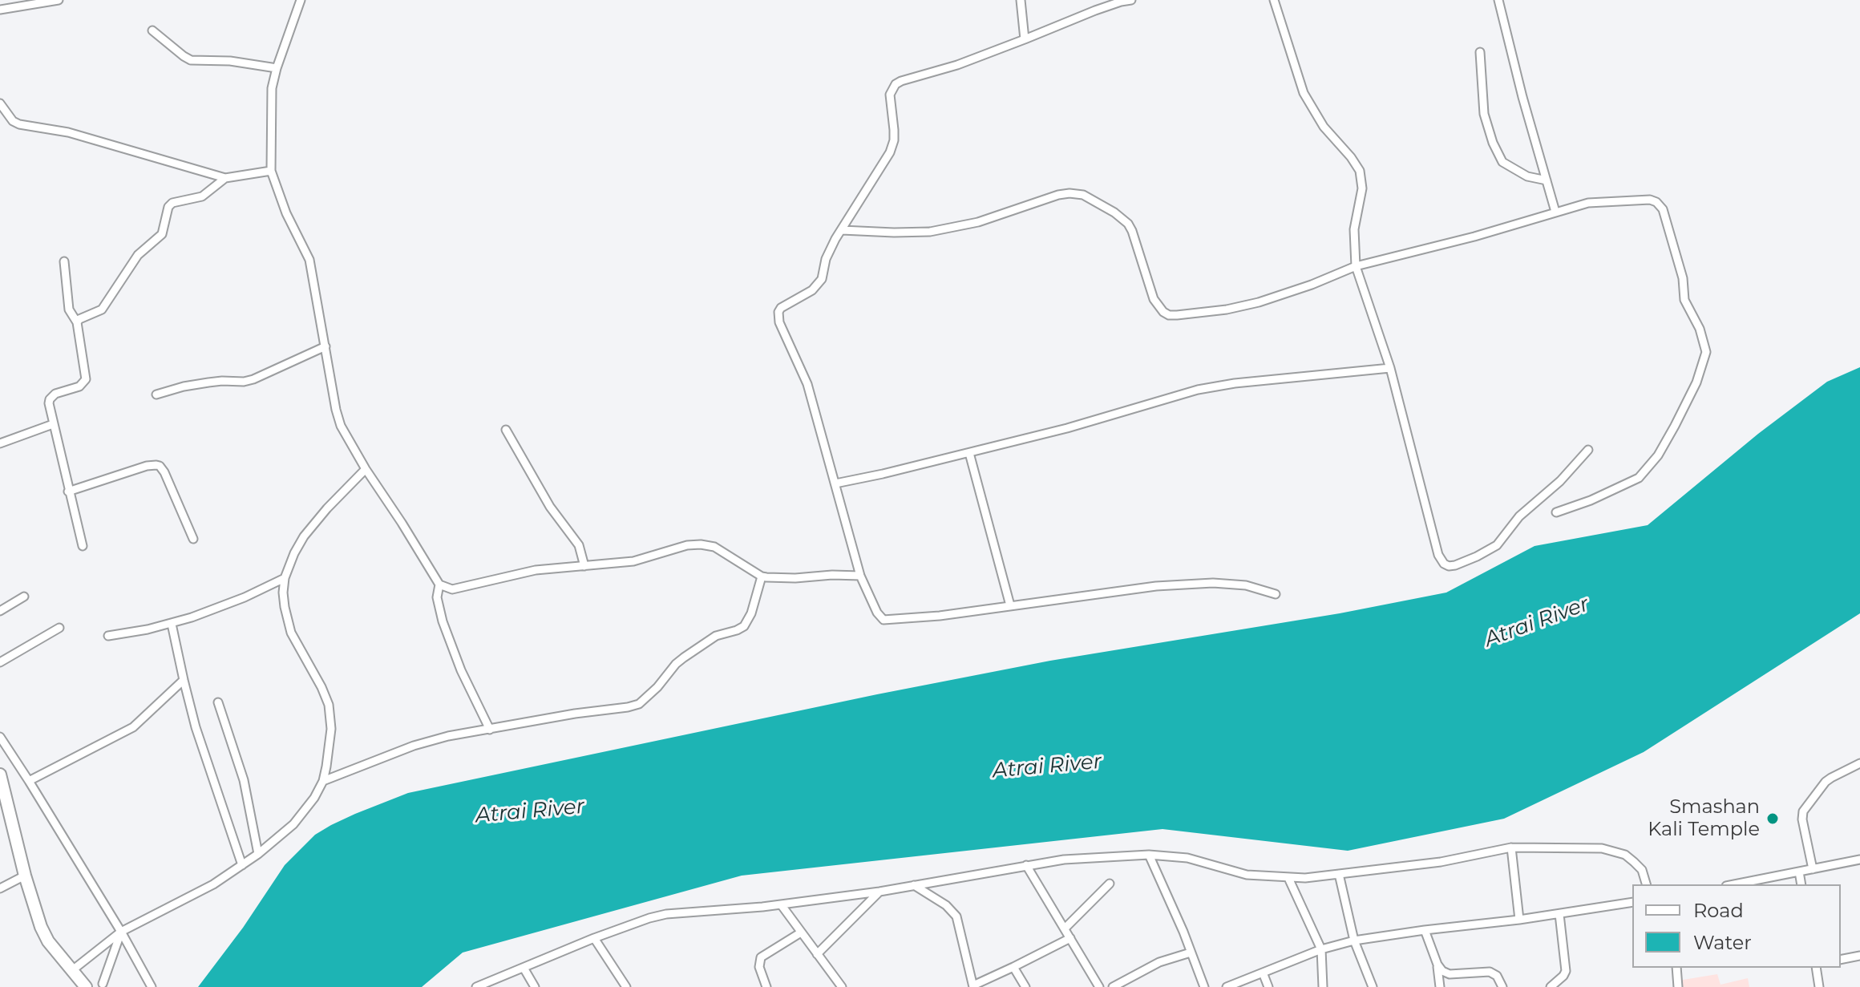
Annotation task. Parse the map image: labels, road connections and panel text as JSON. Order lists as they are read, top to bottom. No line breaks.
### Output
{"water":["Atrai River"],"places":["Smashan Kali Temple"],"legend":["Road","Water"]}
